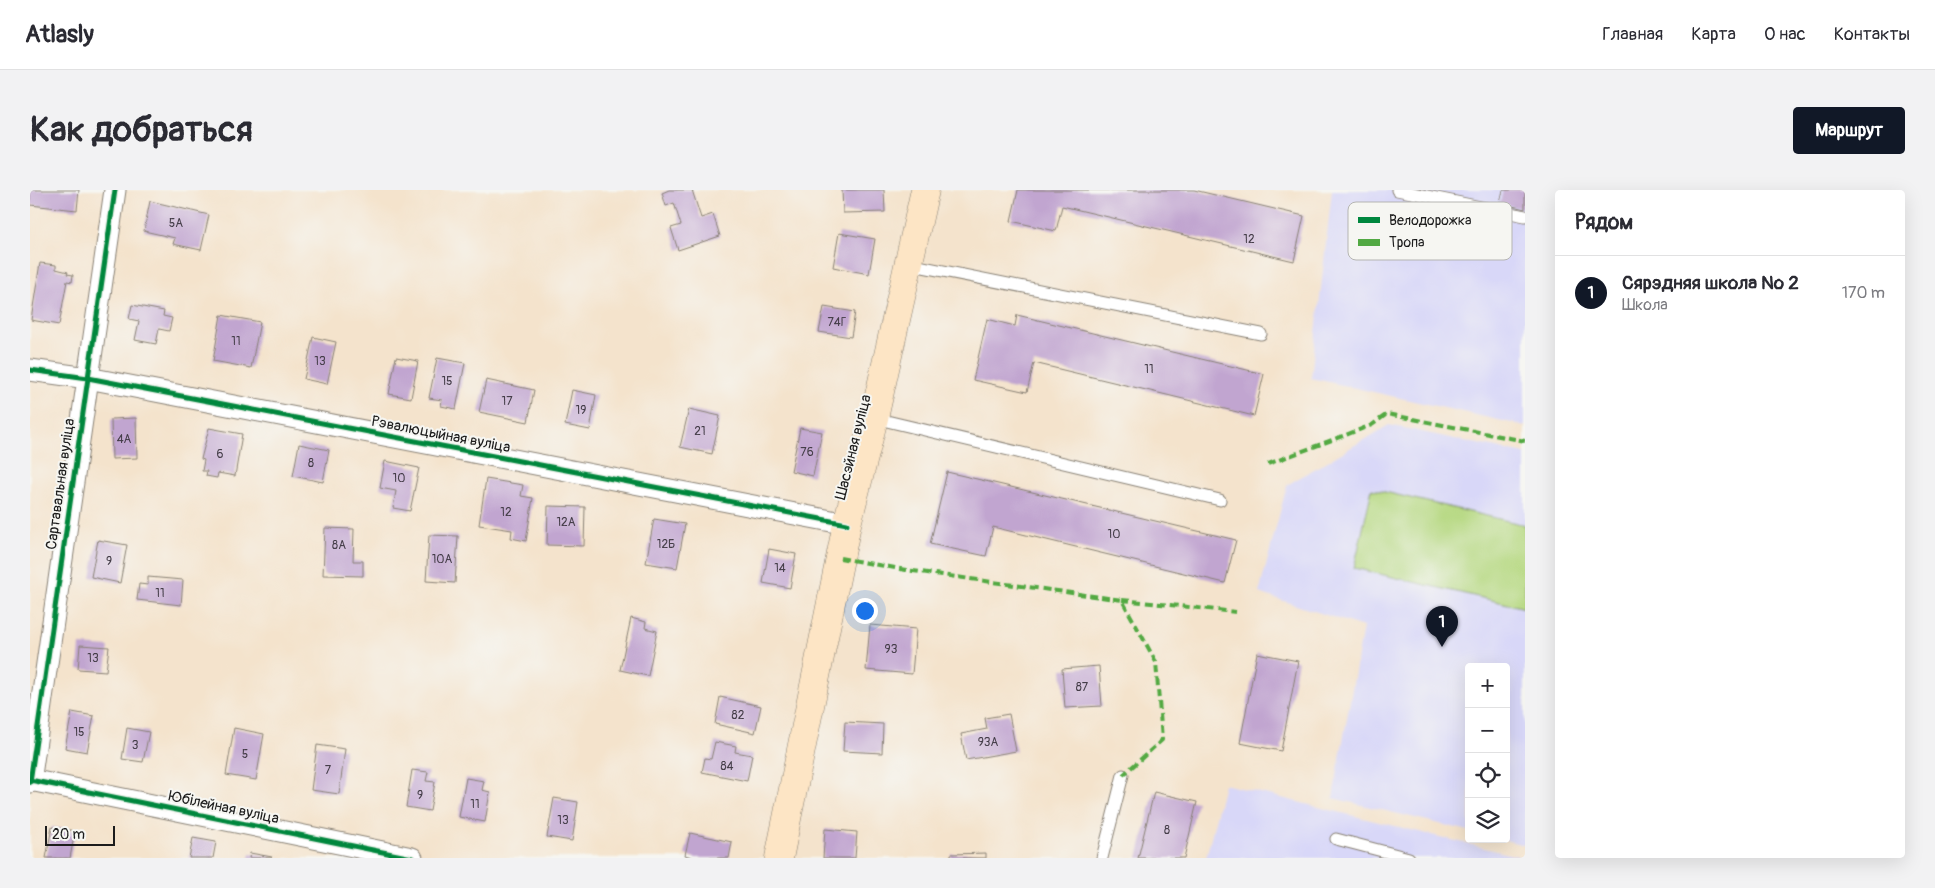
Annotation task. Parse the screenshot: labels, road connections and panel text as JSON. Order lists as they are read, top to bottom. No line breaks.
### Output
{"streets":{"main road":["Шасэйная вуліца"],"street":["Рэвалюцыйная вуліца","Сартавальная вуліца","Юбілейная вуліца"]},"crossings":[["Рэвалюцыйная вуліца","Шасэйная вуліца"],["Рэвалюцыйная вуліца","Сартавальная вуліца"],["Сартавальная вуліца","Юбілейная вуліца"]],"house_numbers":["5А","12","74Г","11","13","11","15","17","19","21","4А","76","6","8","10","12","12А","10","12Б","8А","10А","9","14","11","93","13","87","82","15","93А","3","5","84","7","9","11","13","8"],"legend":["Велодорожка","Тропа"],"scale_bar":"20 m","page":{"header":"Atlasly","nav":["Главная","Карта","О нас","Контакты"],"buttons":"Маршрут","title":"Как добраться","heading":"Рядом","list":[{"mark":"1","name":"Сярэдняя школа № 2","note":"Школа","value":"170 m"}],"pins":"1","map_buttons":["+","−"],"scale":"20 m"}}
